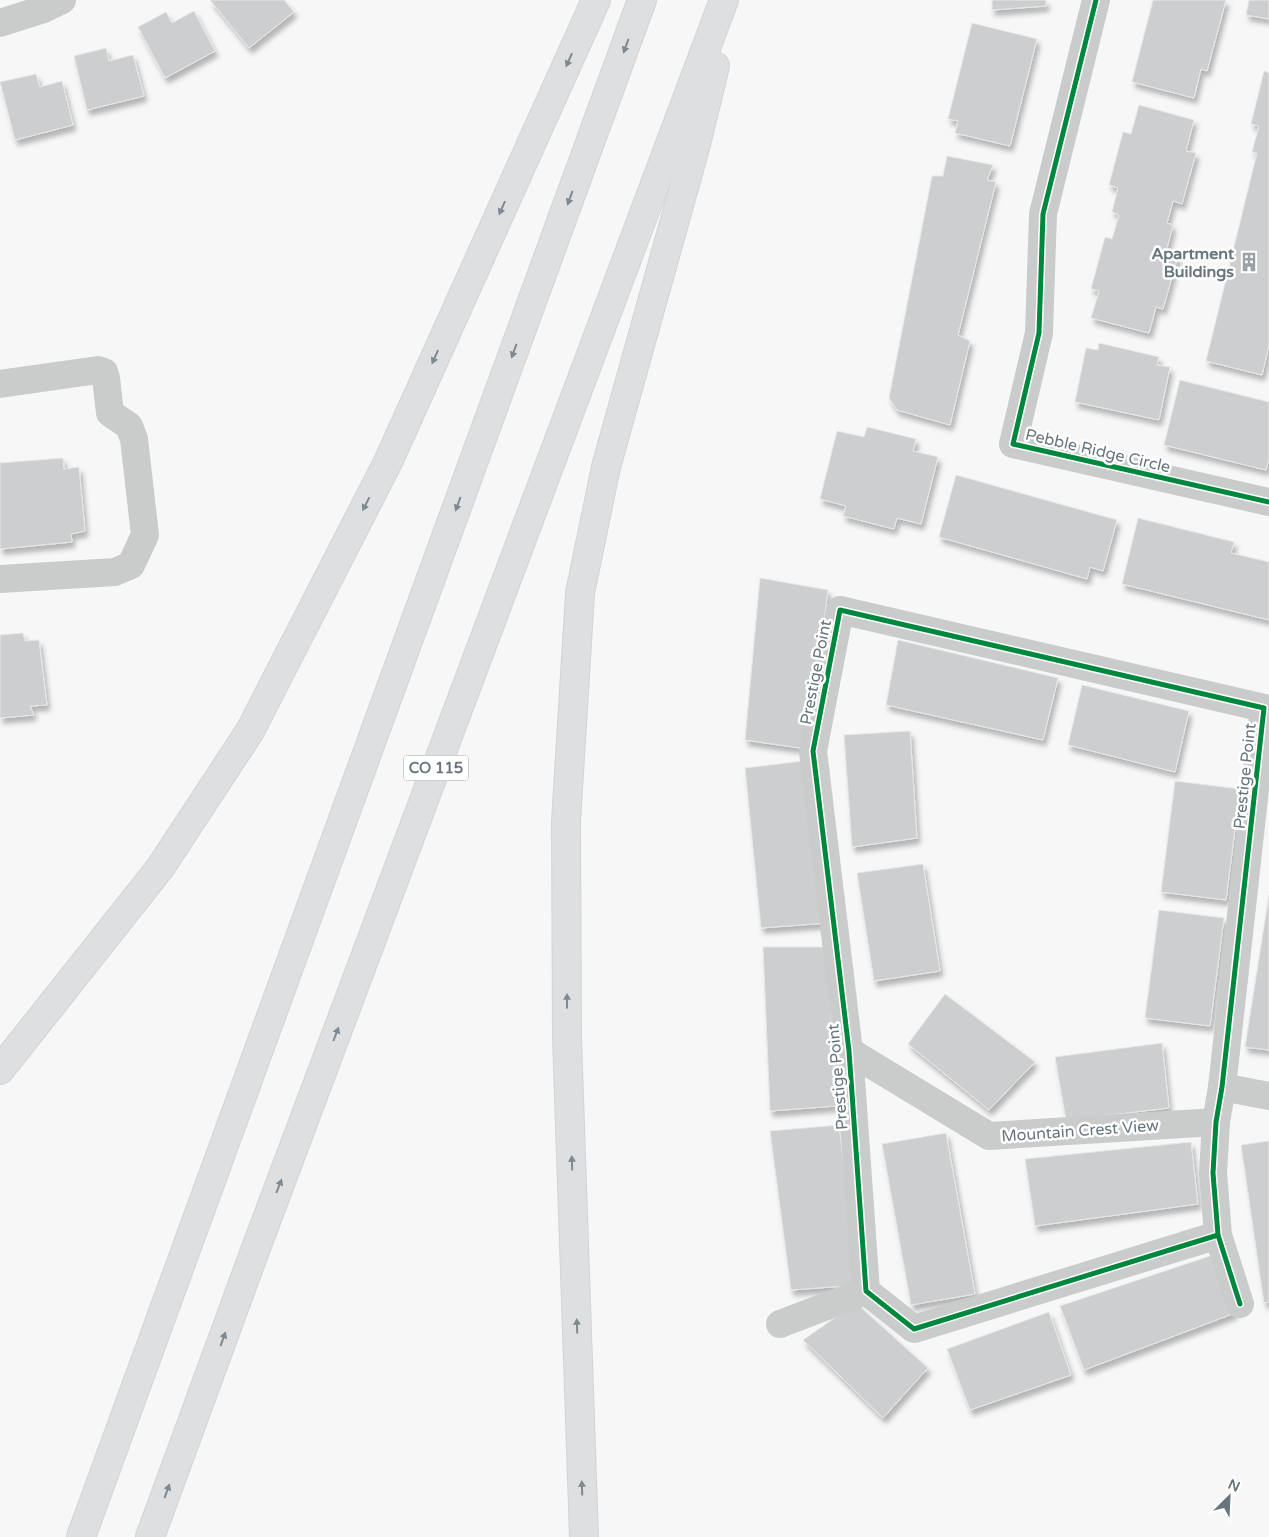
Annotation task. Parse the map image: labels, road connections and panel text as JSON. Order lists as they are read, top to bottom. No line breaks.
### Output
{"streets":{"highway":["CO 115"],"street":["Pebble Ridge Circle","Prestige Point","Mountain Crest View"]},"crossings":[["Prestige Point","Mountain Crest View"]],"places":{"building":["Apartment Buildings"]},"north":"top right"}
